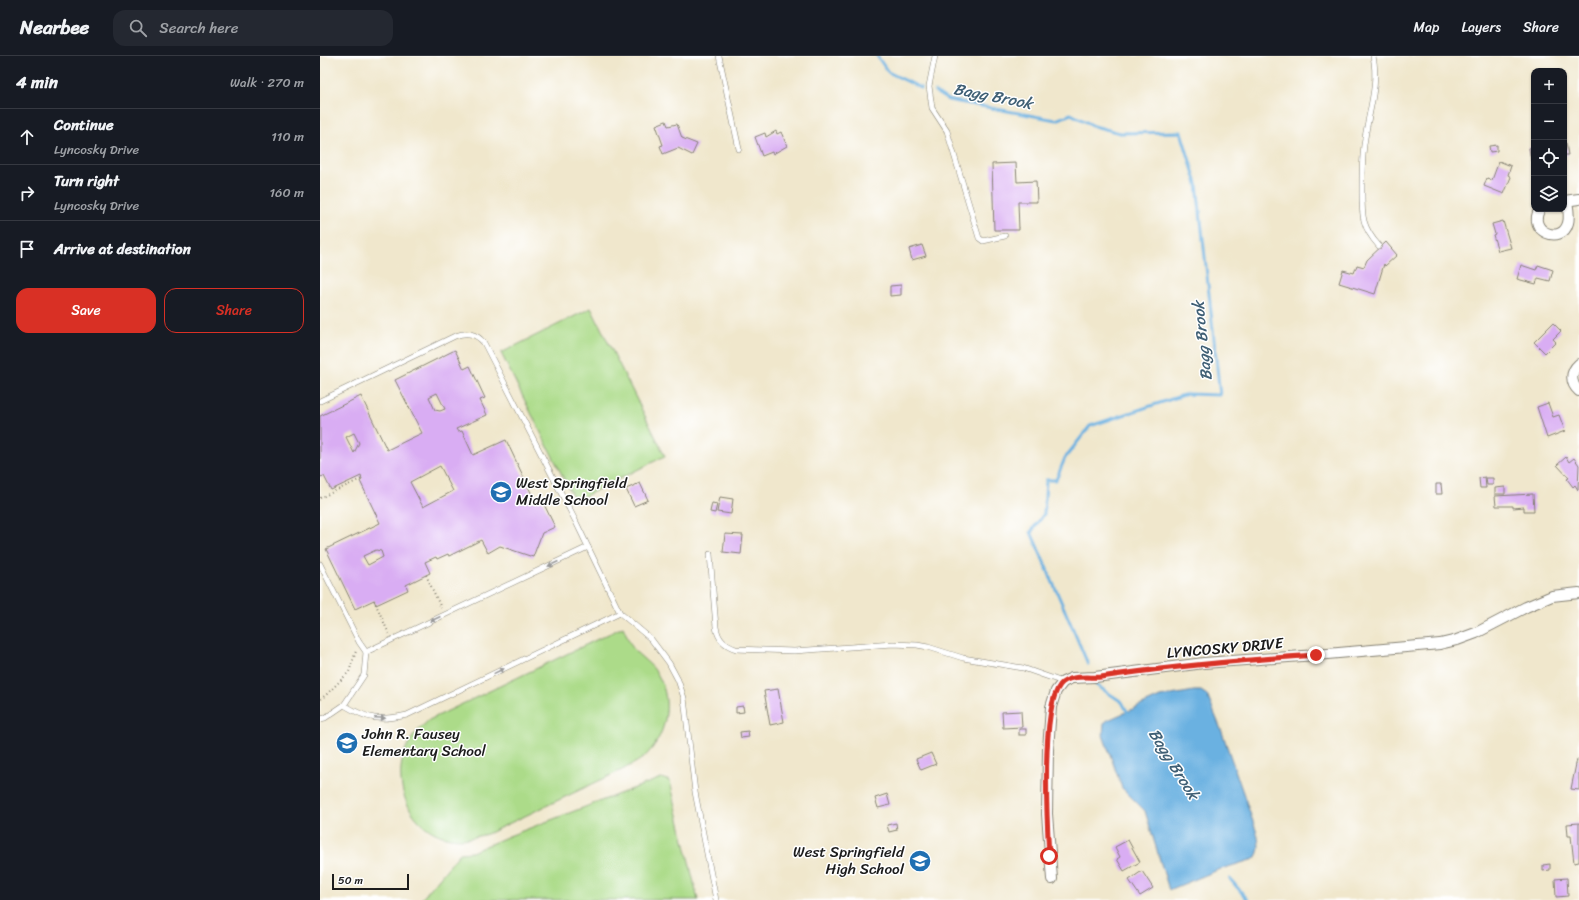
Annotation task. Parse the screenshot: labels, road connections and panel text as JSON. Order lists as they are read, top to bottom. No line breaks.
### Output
{"streets":{"street":["LYNCOSKY DRIVE"]},"water":["Bagg Brook"],"places":{"school or university":["West Springfield Middle School","John R. Fausey Elementary School","West Springfield High School"]},"scale_bar":"50 m","page":{"header":"Nearbee","search":"Search here","nav":["Map","Layers","Share"],"heading":["4 min","Walk · 270 m"],"map_buttons":["+","−"],"list":[["Continue","Lyncosky Drive","110 m"],["Turn right","Lyncosky Drive","160 m"],"Arrive at destination"],"buttons":["Save","Share"],"scale":"50 m"}}
